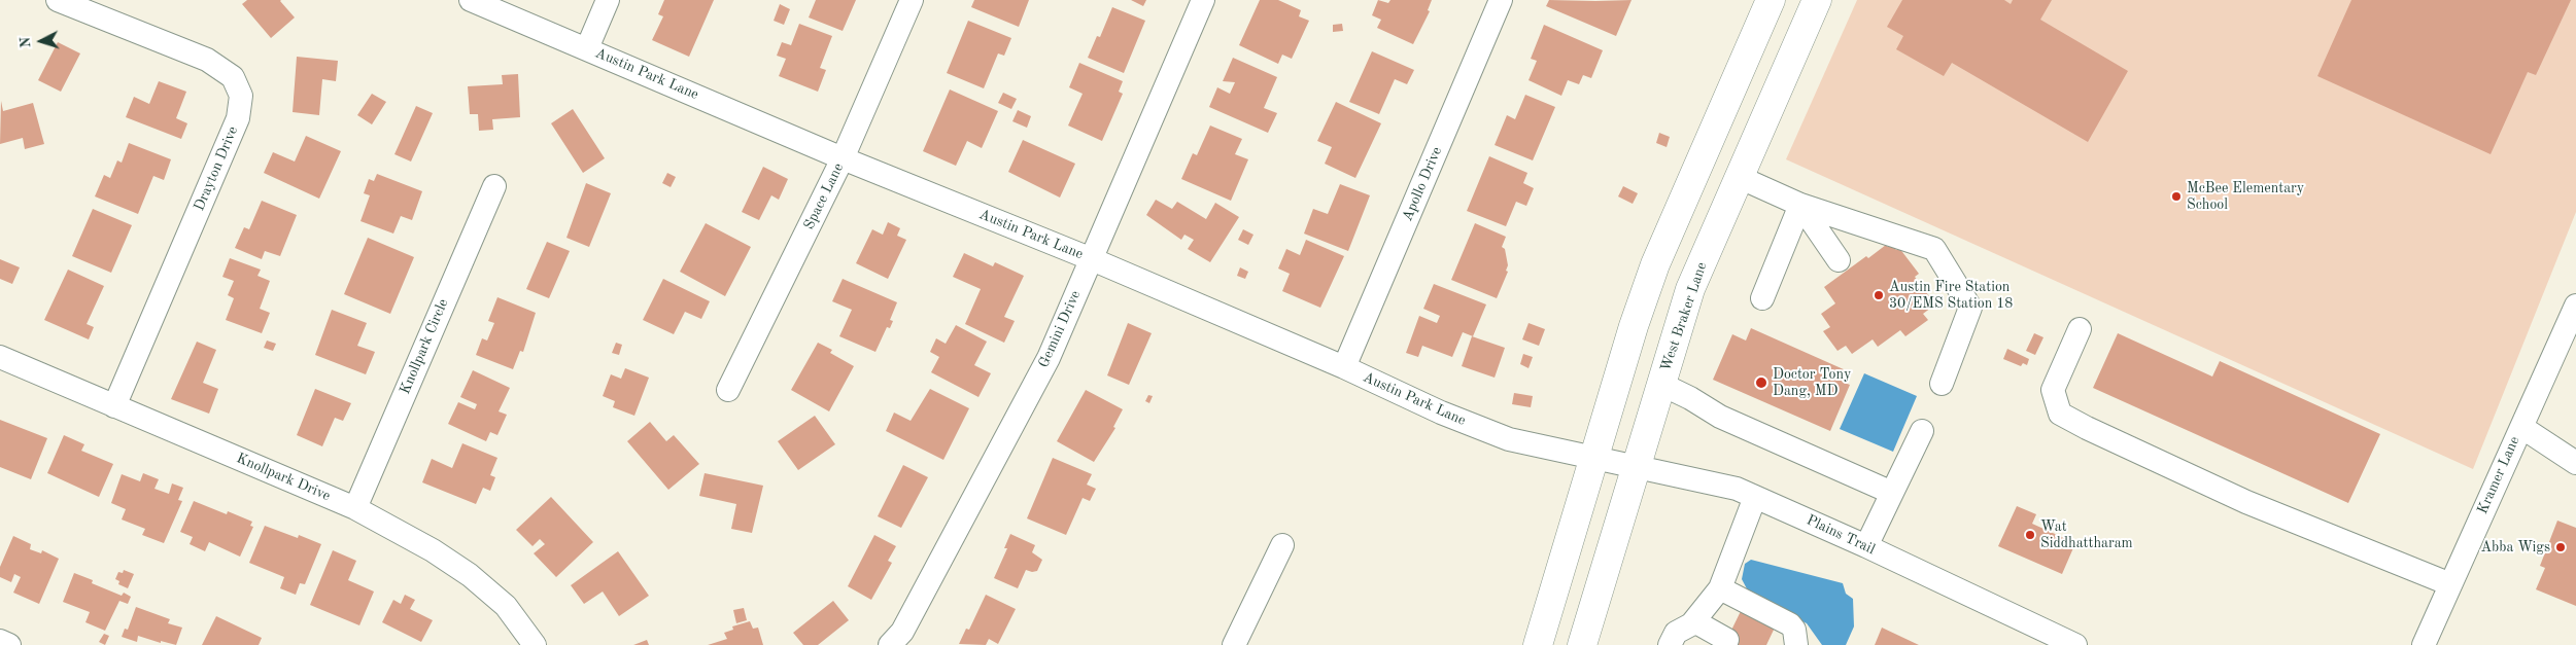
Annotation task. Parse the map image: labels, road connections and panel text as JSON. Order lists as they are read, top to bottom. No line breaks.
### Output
{"streets":{"main road":["West Braker Lane"],"street":["Austin Park Lane","Drayton Drive","Apollo Drive","Space Lane","Gemini Drive","Knollpark Circle","Kramer Lane","Knollpark Drive","Plains Trail"]},"crossings":[["Austin Park Lane","Apollo Drive"],["Austin Park Lane","Space Lane"],["Austin Park Lane","Gemini Drive"],["Austin Park Lane","Plains Trail"],["Drayton Drive","Knollpark Drive"],["West Braker Lane","Plains Trail"],["Knollpark Circle","Knollpark Drive"]],"places":["McBee Elementary School","Austin Fire Station 30/EMS Station 18","Doctor Tony Dang, MD","Wat Siddhattharam","Abba Wigs"],"north":"left"}
